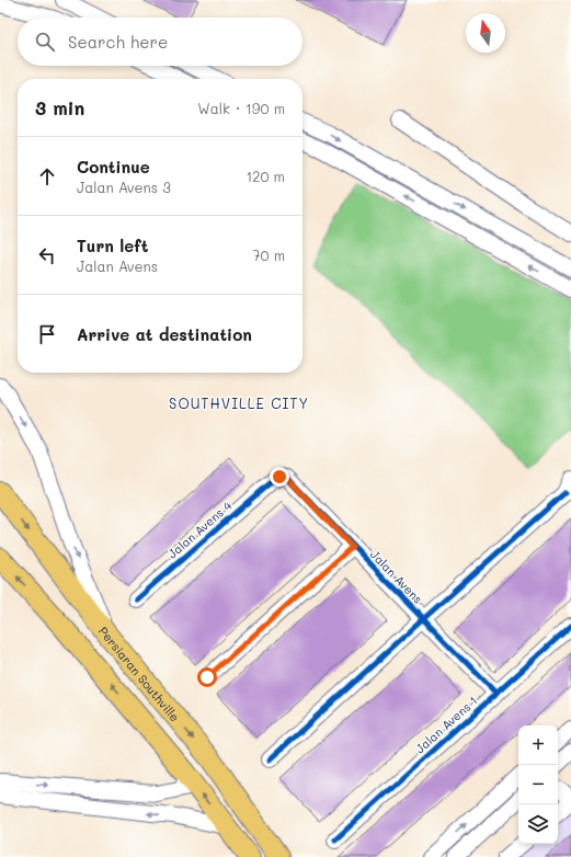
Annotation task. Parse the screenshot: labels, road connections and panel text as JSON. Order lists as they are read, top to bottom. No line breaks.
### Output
{"streets":{"main road":["Persiaran Southville"],"street":["Jalan Avens 4","Jalan Avens","Jalan Avens 1"]},"crossings":[["Jalan Avens 4","Jalan Avens"],["Jalan Avens","Jalan Avens 1"]],"districts":["SOUTHVILLE CITY"],"north":"top","page":{"search":"Search here","heading":["3 min","Walk · 190 m"],"list":[["Continue","Jalan Avens 3","120 m"],["Turn left","Jalan Avens","70 m"],"Arrive at destination"],"map_buttons":["+","−"]}}
